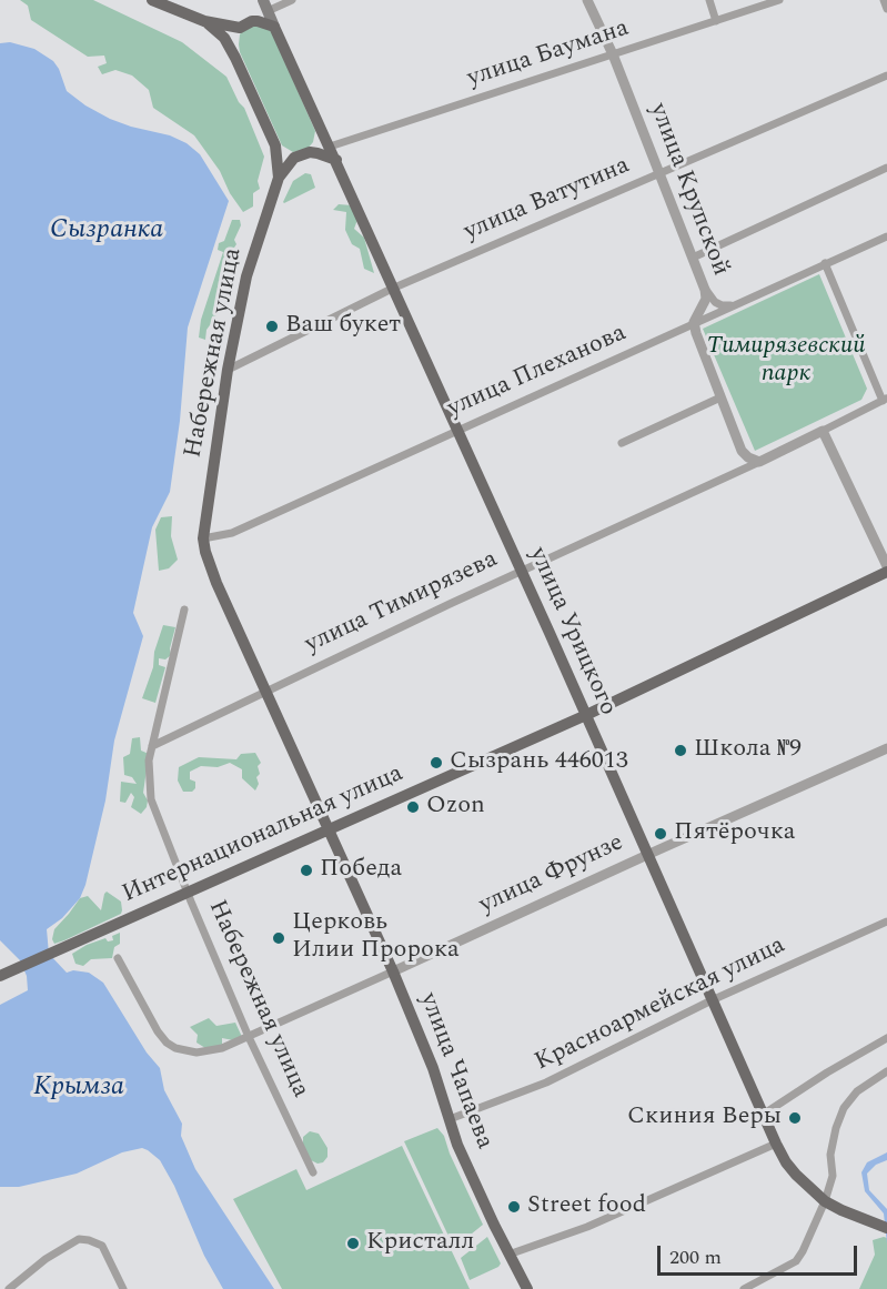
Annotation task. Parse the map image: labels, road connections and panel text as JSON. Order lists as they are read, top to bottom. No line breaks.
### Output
{"streets":{"main road":["Набережная улица","улица Урицкого","Интернациональная улица","улица Чапаева"],"street":["улица Баумана","улица Крупской","улица Ватутина","улица Плеханова","улица Тимирязева","улица Фрунзе","Красноармейская улица"]},"crossings":[["улица Баумана","улица Крупской"],["улица Баумана","улица Урицкого"],["улица Крупской","улица Ватутина"],["улица Крупской","улица Плеханова"],["улица Ватутина","Набережная улица"],["улица Ватутина","улица Урицкого"],["Набережная улица","улица Плеханова"],["Набережная улица","улица Тимирязева"],["Набережная улица","Интернациональная улица"],["Набережная улица","улица Фрунзе"],["Набережная улица","улица Чапаева"],["улица Плеханова","улица Урицкого"],["улица Плеханова","улица Чапаева"],["улица Тимирязева","улица Урицкого"],["улица Тимирязева","улица Чапаева"],["улица Урицкого","Интернациональная улица"],["улица Урицкого","улица Фрунзе"],["улица Урицкого","Красноармейская улица"],["Интернациональная улица","улица Чапаева"],["улица Фрунзе","улица Чапаева"],["Красноармейская улица","улица Чапаева"]],"water":["Сызранка","Крымза"],"parks":["Тимирязевский парк"],"places":["Ваш букет","Школа №9","Сызрань 446013","Ozon","Пятёрочка","Победа","Церковь Илии Пророка","Скиния Веры","Street food","Кристалл"],"scale_bar":"200 m"}
